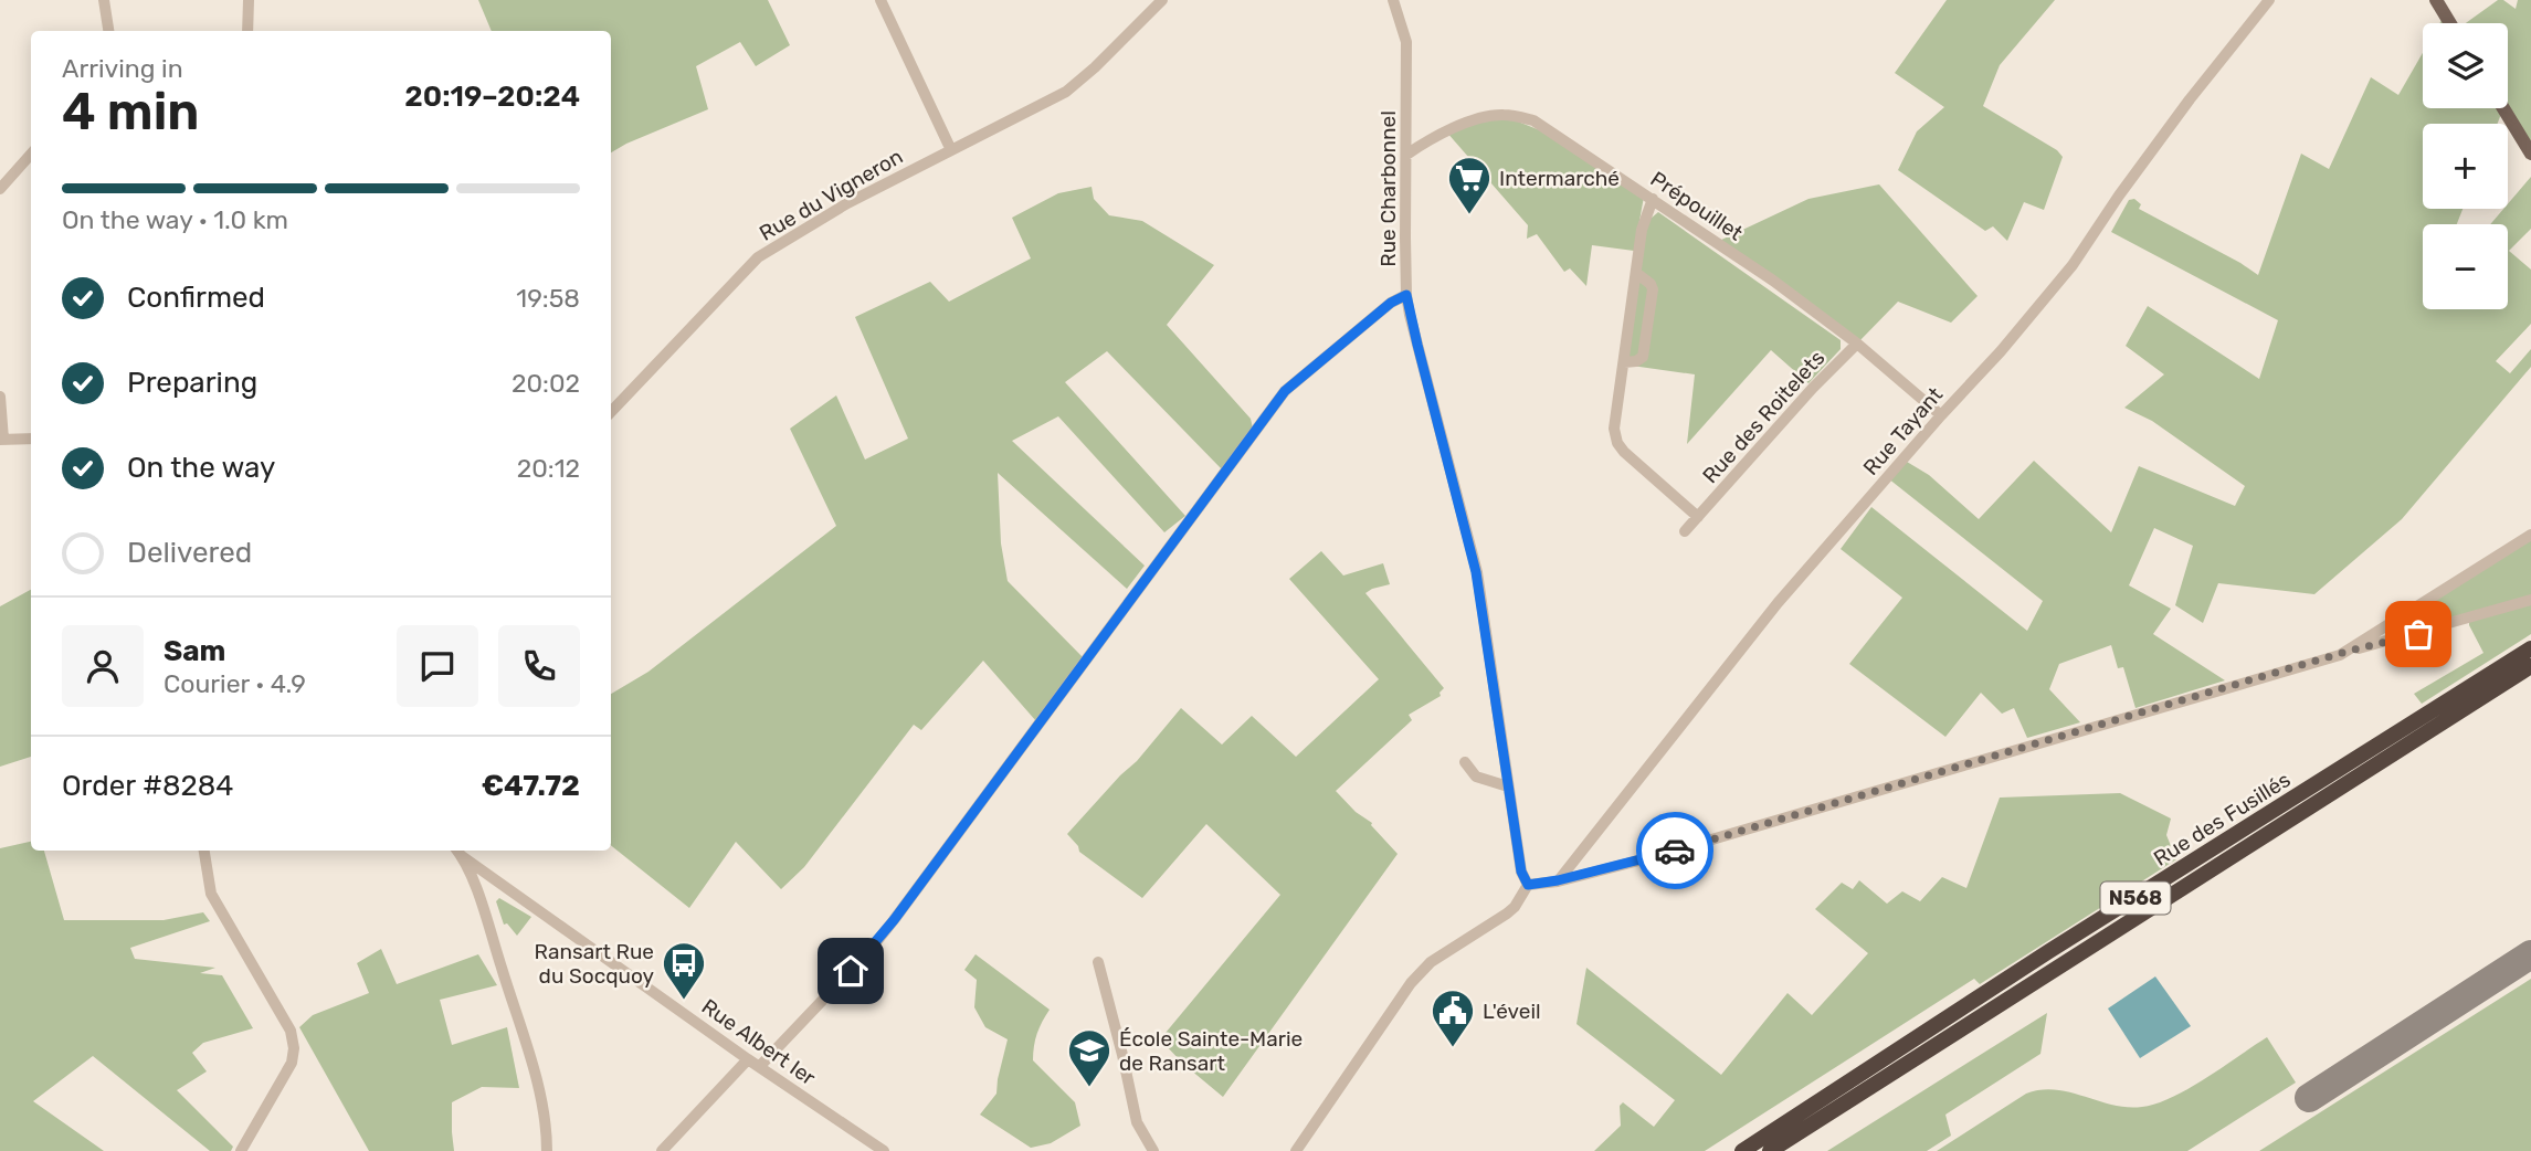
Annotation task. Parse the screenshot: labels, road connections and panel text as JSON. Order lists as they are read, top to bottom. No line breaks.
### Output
{"streets":{"highway":["Rue des Fusillés","N568"],"street":["Rue Charbonnel","Rue du Vigneron","Prépouillet","Rue des Roitelets","Rue Tayant","Rue Albert Ier"]},"crossings":[["Rue Charbonnel","Prépouillet"],["Prépouillet","Rue des Roitelets"],["Prépouillet","Rue Tayant"]],"places":{"supermarket":["Intermarché"],"bus stop":["Ransart Rue du Socquoy"],"public building":["L'éveil"],"school or university":["École Sainte-Marie de Ransart"]},"page":{"map_buttons":["+","−"],"heading":["4 min","Arriving in","20:19–20:24"],"panel":["Sam","Courier · 4.9","Order #8284","€47.72"],"bar":"On the way · 1.0 km","list":[["Confirmed","19:58"],["Preparing","20:02"],["On the way","20:12"],"Delivered"]}}
